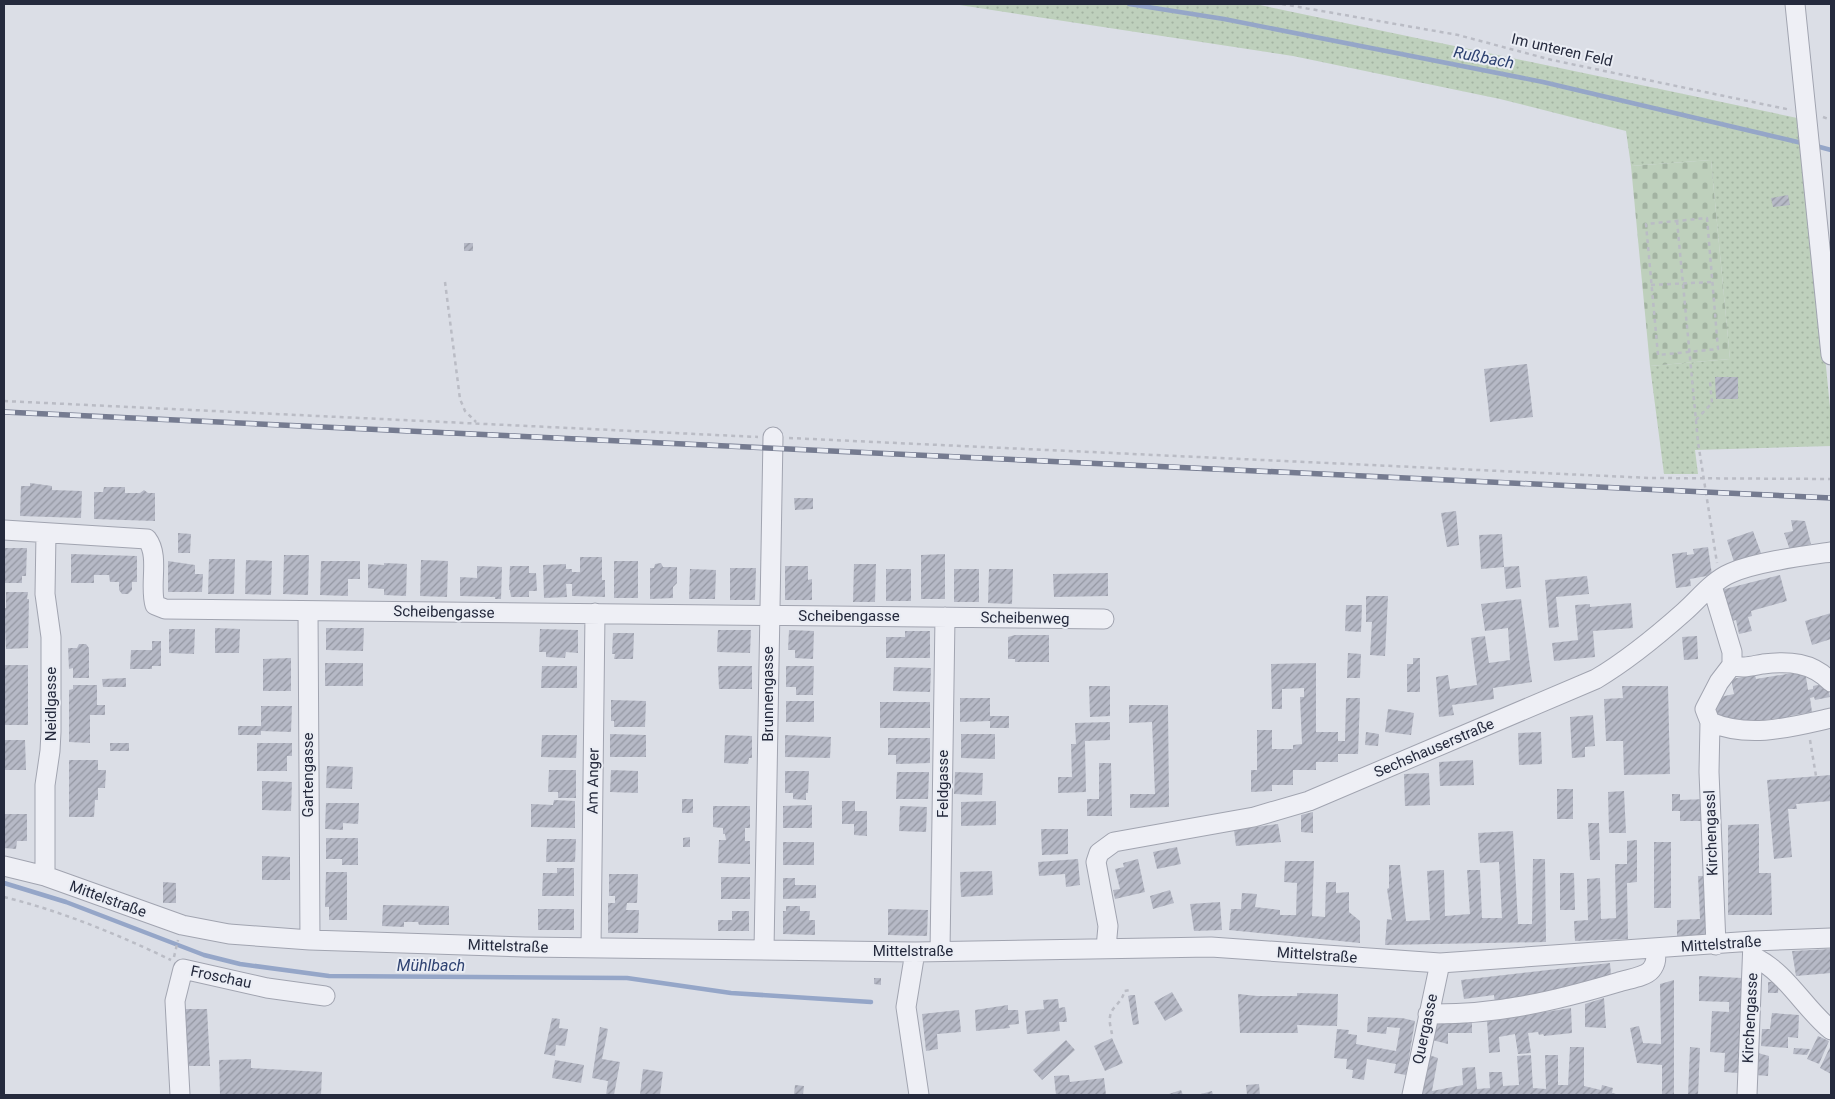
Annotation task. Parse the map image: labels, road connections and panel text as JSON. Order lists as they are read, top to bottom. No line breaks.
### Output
{"streets":{"street":["Scheibengasse","Scheibenweg","Brunnengasse","Neidlgasse","Sechshauserstraße","Gartengasse","Am Anger","Feldgasse","Kirchengassl","Mittelstraße","Froschau","Kirchengasse","Quergasse"],"path":["Im unteren Feld"]},"crossings":[["Scheibengasse","Scheibenweg"],["Scheibengasse","Brunnengasse"],["Scheibengasse","Neidlgasse"],["Scheibengasse","Gartengasse"],["Scheibengasse","Am Anger"],["Scheibengasse","Feldgasse"],["Scheibenweg","Feldgasse"],["Brunnengasse","Mittelstraße"],["Neidlgasse","Mittelstraße"],["Sechshauserstraße","Mittelstraße"],["Gartengasse","Mittelstraße"],["Am Anger","Mittelstraße"],["Feldgasse","Mittelstraße"],["Kirchengassl","Mittelstraße"],["Mittelstraße","Kirchengasse"],["Mittelstraße","Quergasse"]],"water":["Rußbach","Mühlbach"]}
